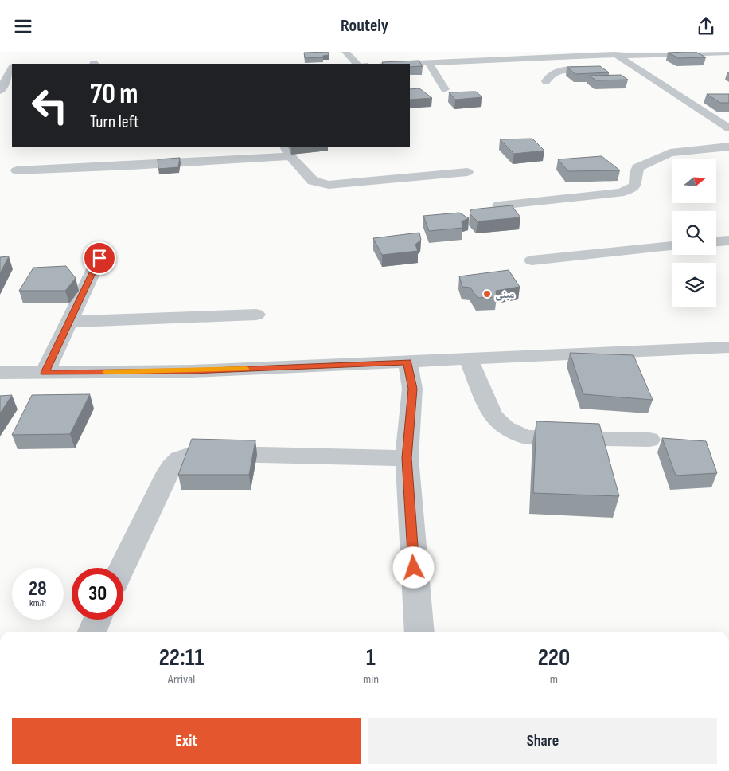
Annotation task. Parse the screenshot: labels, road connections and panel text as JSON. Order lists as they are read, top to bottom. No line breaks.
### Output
{"places":["مبنى"],"north":"right","page":{"header":"Routely","turn":["70 m","Turn left"],"speed":"28 km/h","limit":"30","eta":["22:11","Arrival","1","min","220","m"],"buttons":["Exit","Share"]}}
